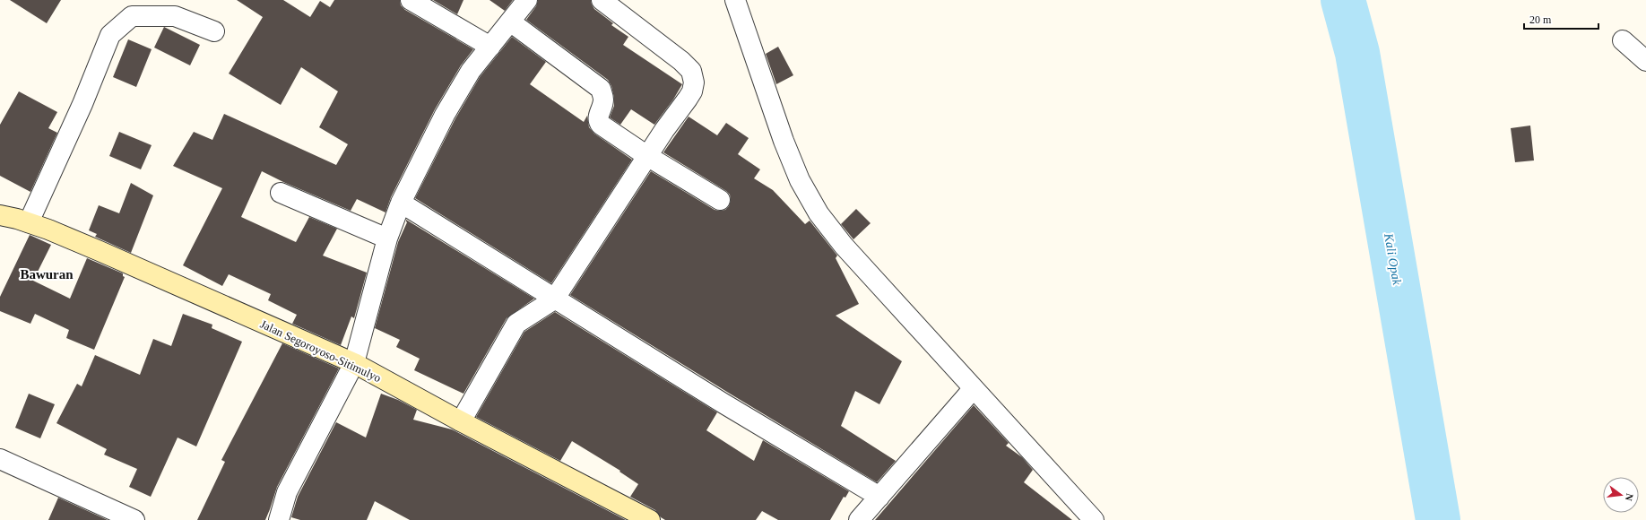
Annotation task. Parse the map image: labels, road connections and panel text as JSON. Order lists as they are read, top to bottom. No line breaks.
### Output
{"streets":{"main road":["Jalan Segoroyoso-Sitimulyo"]},"districts":["Bawuran"],"water":["Kali Opak"],"scale_bar":"20 m","north":"right"}
